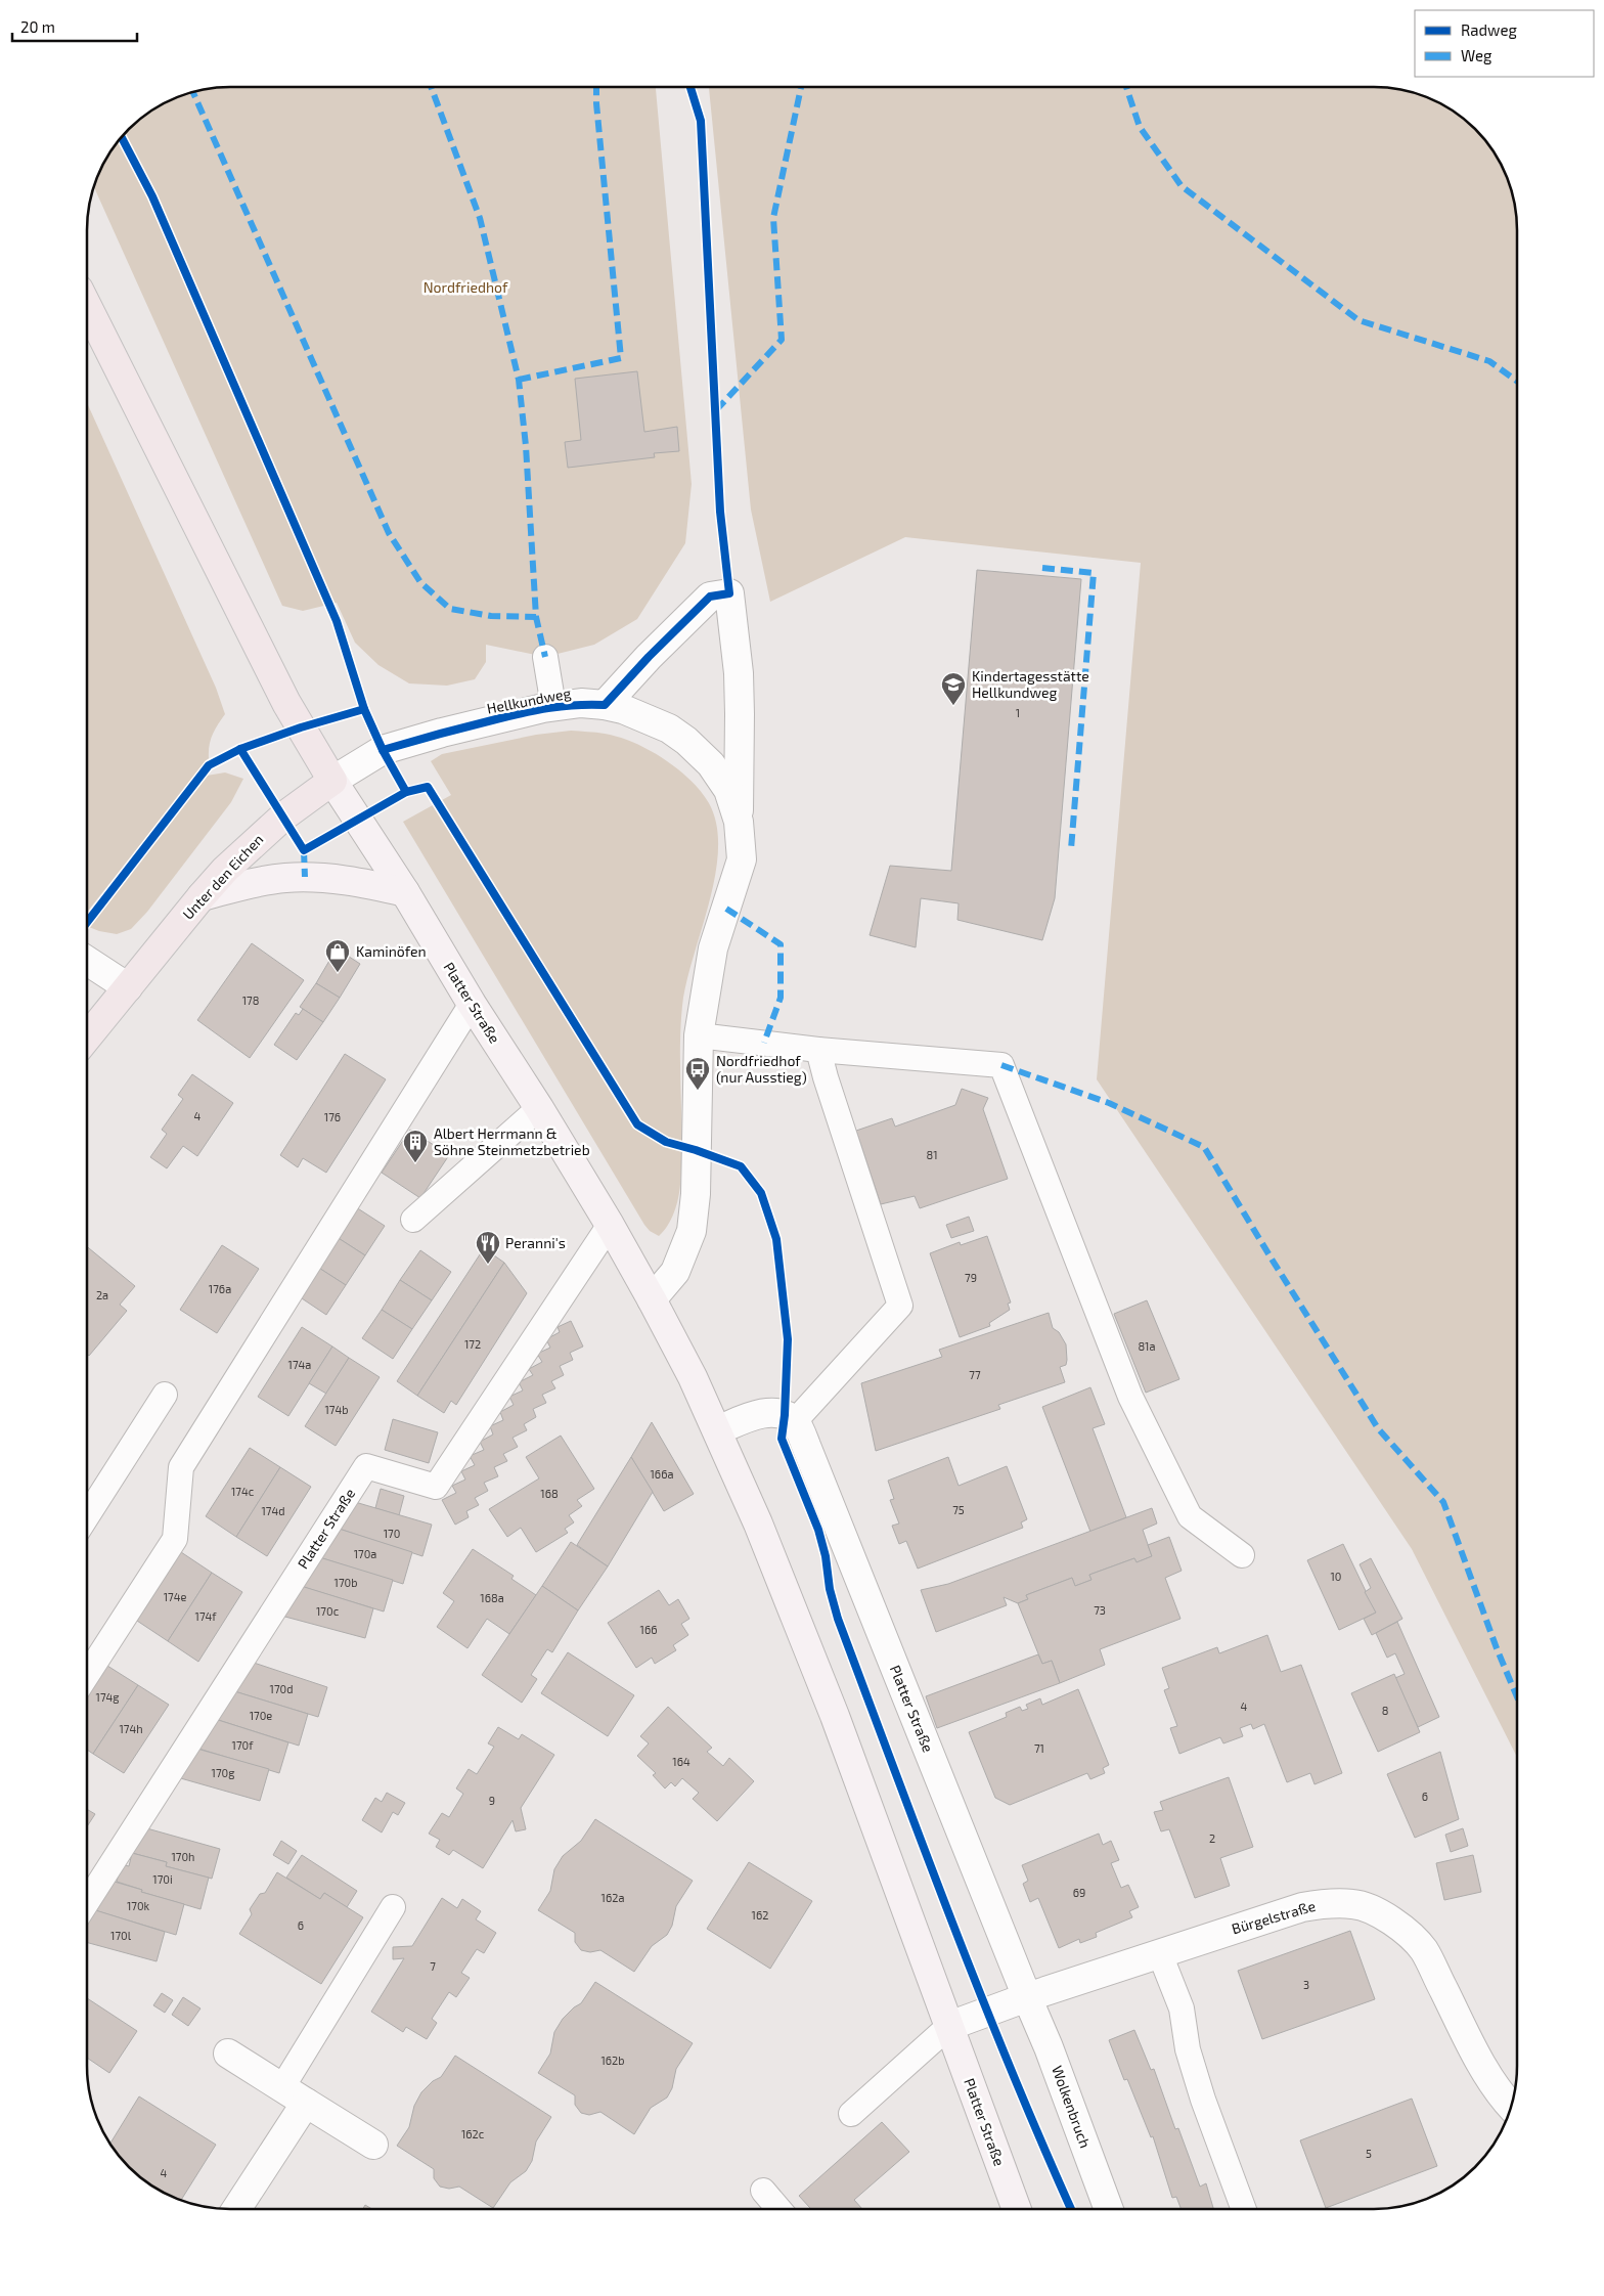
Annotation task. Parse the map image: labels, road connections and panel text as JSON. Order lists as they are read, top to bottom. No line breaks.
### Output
{"streets":{"main road":["Unter den Eichen","Platter Straße"],"street":["Hellkundweg","Bürgelstraße","Wolkenbruch"]},"crossings":[["Hellkundweg","Unter den Eichen"],["Hellkundweg","Platter Straße"],["Unter den Eichen","Platter Straße"],["Platter Straße","Bürgelstraße"],["Platter Straße","Wolkenbruch"],["Bürgelstraße","Wolkenbruch"]],"parks":["Nordfriedhof"],"places":{"school or university":["Kindertagesstätte Hellkundweg"],"shop":["Kaminöfen"],"bus stop":["Nordfriedhof (nur Ausstieg)"],"building":["Albert Herrmann & Söhne Steinmetzbetrieb"],"restaurant":["Peranni's"]},"house_numbers":["1","178","4","176","81","79","176a","2a","172","81a","174a","77","174b","166a","174c","168","75","174d","170","170a","10","170b","174e","168a","73","170c","174f","166","170d","174g","4","8","170e","174h","170f","71","164","170g","6","9","2","170h","170i","69","162a","170k","162","6","170l","7","3","162b","162c","5","4"],"legend":["Radweg","Weg"],"scale_bar":"20 m"}
